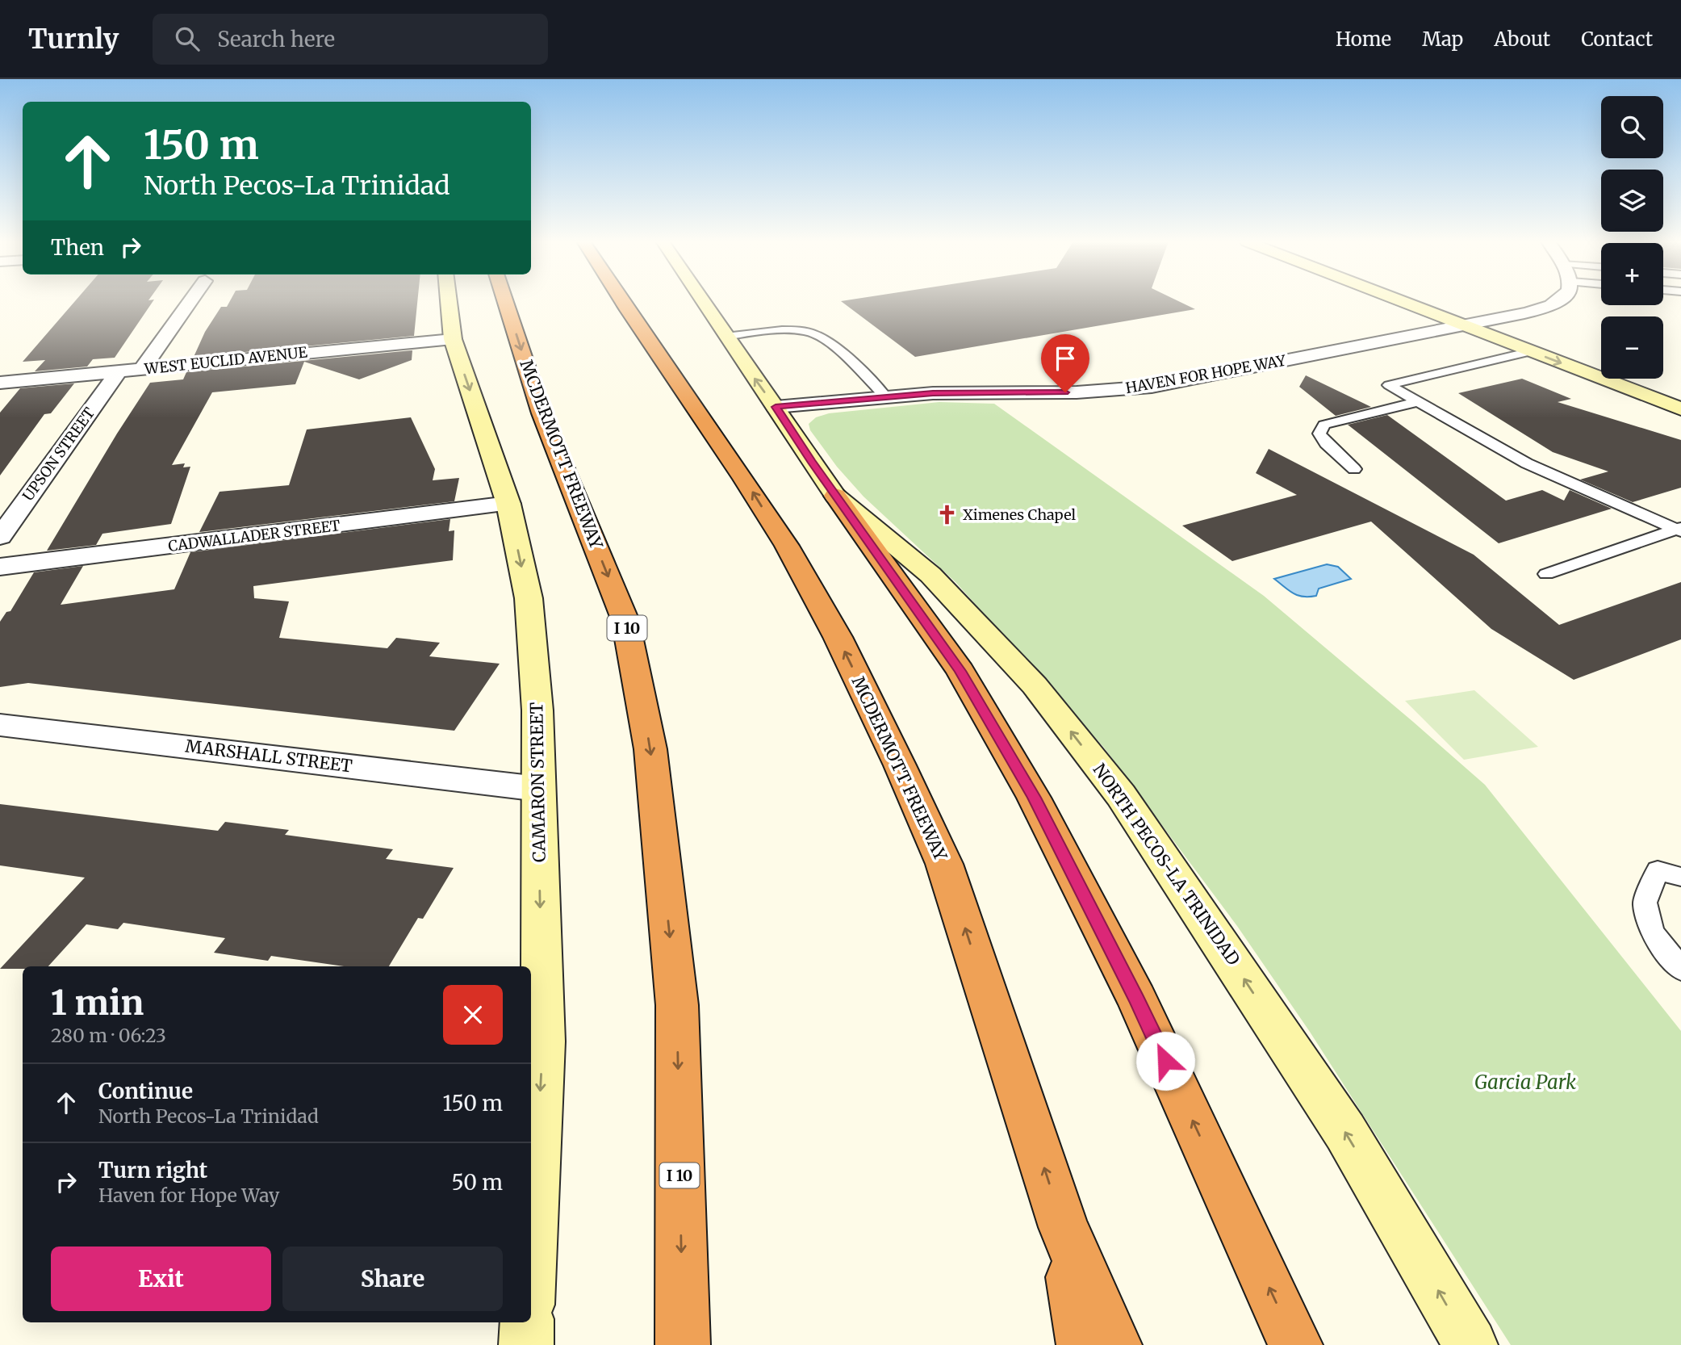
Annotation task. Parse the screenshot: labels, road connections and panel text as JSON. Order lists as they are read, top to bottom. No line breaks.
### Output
{"streets":{"highway":["MCDERMOTT FREEWAY","I 10"],"main road":["CAMARON STREET","NORTH PECOS-LA TRINIDAD"],"street":["WEST EUCLID AVENUE","HAVEN FOR HOPE WAY","UPSON STREET","CADWALLADER STREET","MARSHALL STREET"]},"crossings":[["WEST EUCLID AVENUE","UPSON STREET"],["WEST EUCLID AVENUE","CAMARON STREET"],["HAVEN FOR HOPE WAY","NORTH PECOS-LA TRINIDAD"],["CADWALLADER STREET","CAMARON STREET"],["MARSHALL STREET","CAMARON STREET"]],"one_way":["CAMARON STREET","NORTH PECOS-LA TRINIDAD"],"parks":["Garcia Park"],"places":{"church":["Ximenes Chapel"]},"page":{"header":"Turnly","search":"Search here","nav":["Home","Map","About","Contact"],"map_buttons":["+","−"],"turn":["150 m","North Pecos-La Trinidad"],"then":"Then","heading":["1 min","280 m · 06:23"],"list":[{"name":"Continue","note":"North Pecos-La Trinidad","value":"150 m"},{"name":"Turn right","note":"Haven for Hope Way","value":"50 m"}],"buttons":["Exit","Share"]}}
